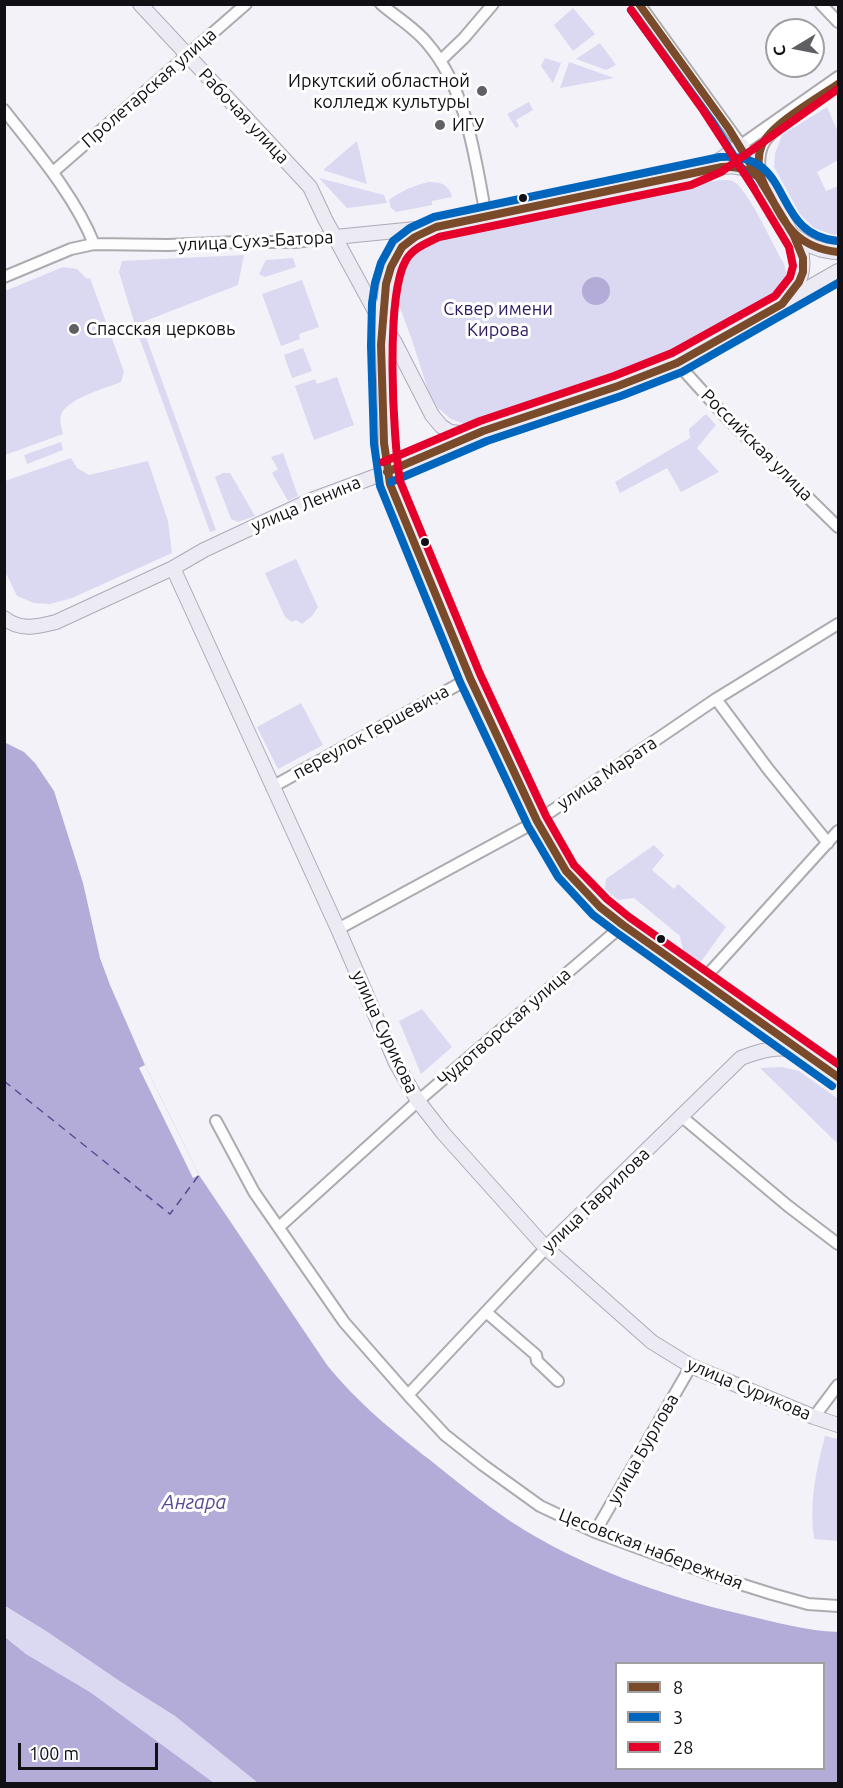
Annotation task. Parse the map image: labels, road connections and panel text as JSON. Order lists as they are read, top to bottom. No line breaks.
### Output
{"streets":{"main road":["Рабочая улица","улица Сухэ-Батора","улица Ленина","улица Сурикова","улица Гаврилова"],"street":["Пролетарская улица","Российская улица","переулок Гершевича","улица Марата","Чудотворская улица","улица Бурлова","Цесовская набережная"]},"crossings":[["Пролетарская улица","Рабочая улица"],["Рабочая улица","улица Сухэ-Батора"],["Рабочая улица","улица Ленина"],["Российская улица","улица Ленина"],["улица Ленина","улица Сурикова"],["переулок Гершевича","улица Сурикова"],["улица Марата","улица Сурикова"],["Чудотворская улица","улица Сурикова"],["Чудотворская улица","Цесовская набережная"],["улица Сурикова","улица Гаврилова"],["улица Сурикова","улица Бурлова"],["улица Гаврилова","Цесовская набережная"],["улица Бурлова","Цесовская набережная"]],"water":["Ангара"],"parks":["Сквер имени Кирова"],"places":["Иркутский областной колледж культуры","ИГУ","Спасская церковь"],"lines":["transit line 8","transit line 3","transit line 28"],"legend":["8","3","28"],"scale_bar":"100 m","north":"left"}
